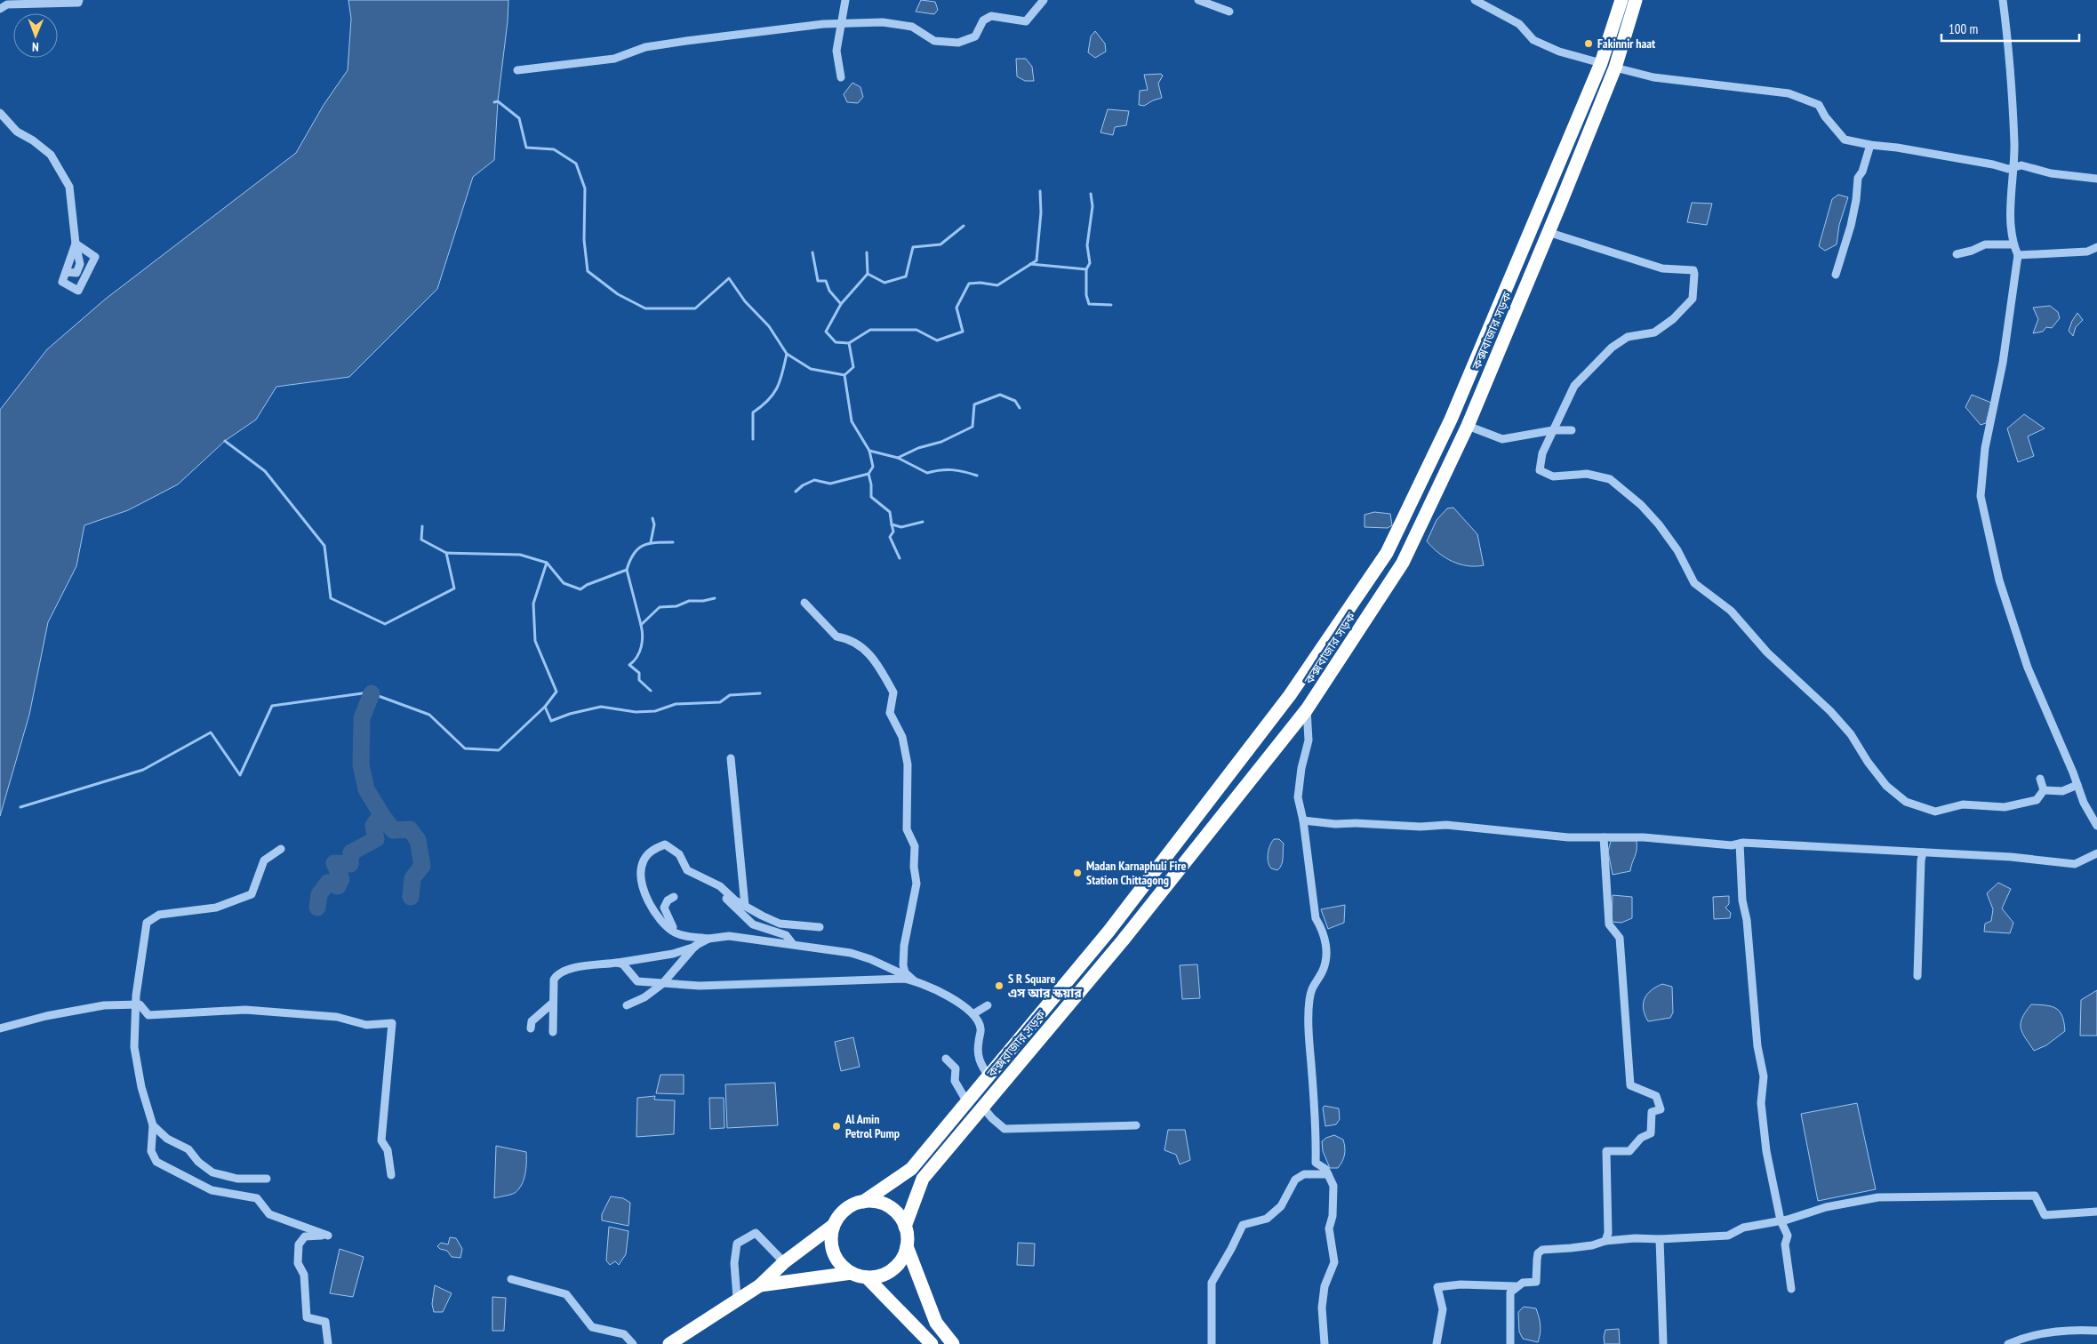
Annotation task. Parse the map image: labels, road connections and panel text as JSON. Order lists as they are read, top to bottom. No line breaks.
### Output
{"streets":{"highway":["কক্সবাজার সড়ক"]},"places":["Fakinnir haat","Madan Karnaphuli Fire Station Chittagong","S R Square এস আর স্কয়ার","Al Amin Petrol Pump"],"scale_bar":"100 m","north":"bottom"}
